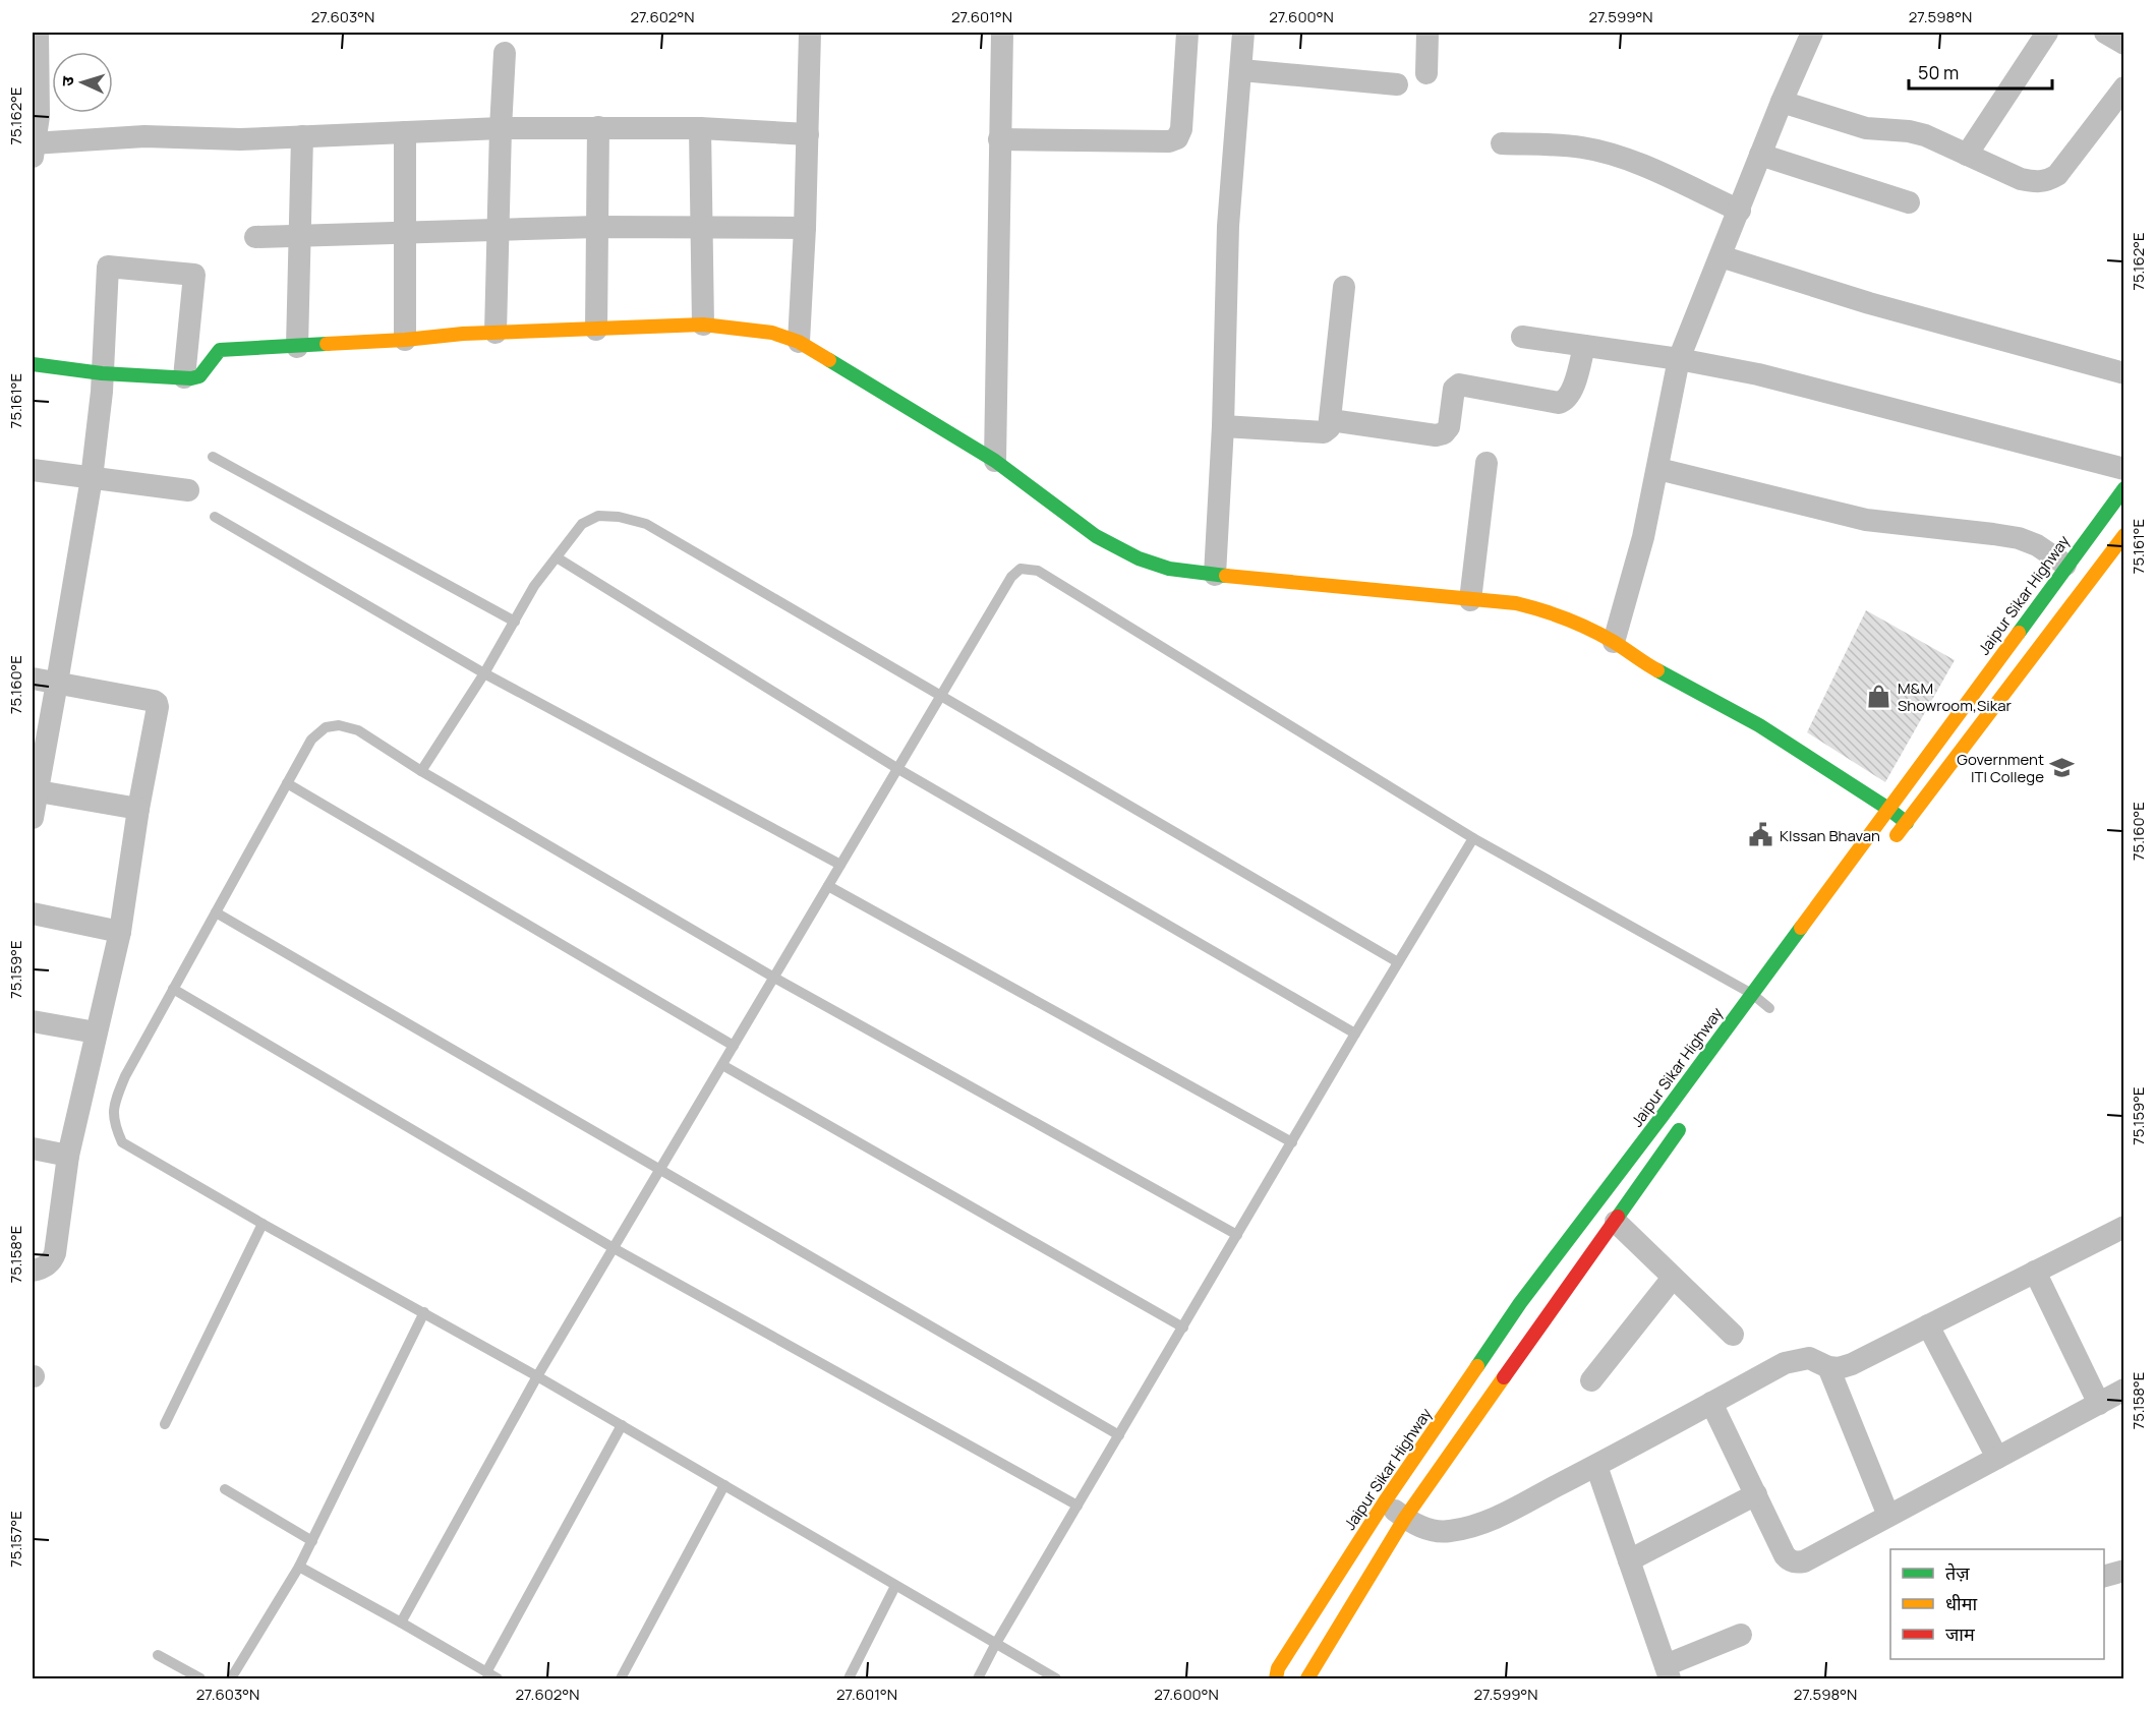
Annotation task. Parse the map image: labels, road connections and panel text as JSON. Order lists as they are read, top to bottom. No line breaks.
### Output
{"streets":{"main road":["Jaipur Sikar Highway"]},"places":{"shop":["M&M Showroom,Sikar"],"school or university":["Government ITI College"],"public building":["KIssan Bhavan"]},"legend":["तेज़","धीमा","जाम"],"scale_bar":"50 m","north":"left","coordinates":["27.603°N","27.602°N","27.601°N","27.600°N","27.599°N","27.598°N","75.162°E","75.161°E","75.160°E","75.159°E","75.158°E","75.157°E"]}
